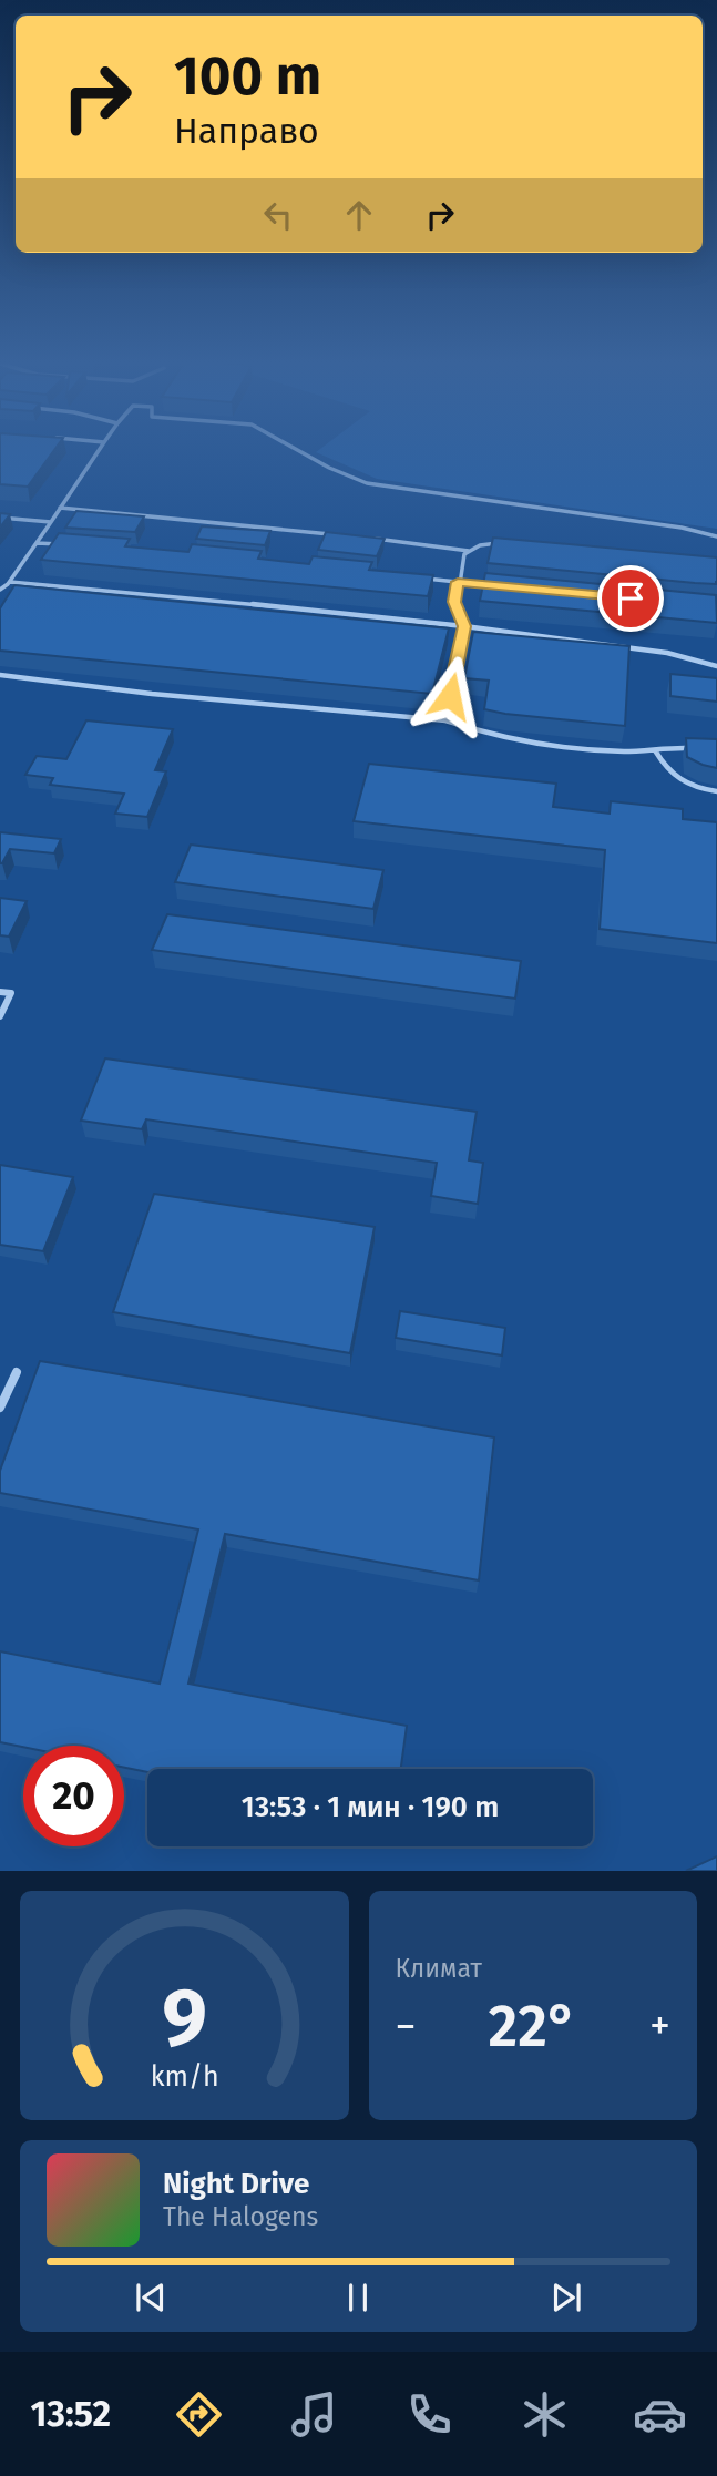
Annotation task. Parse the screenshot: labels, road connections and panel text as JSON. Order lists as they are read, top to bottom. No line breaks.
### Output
{"page":{"turn":["100 m","Направо"],"limit":"20","trip":"13:53 · 1 мин · 190 m","tile":"Климат","heat":["−","22°","+"],"song":["Night Drive","The Halogens"],"tabs":"13:52","gauge":["9","km/h"]}}
